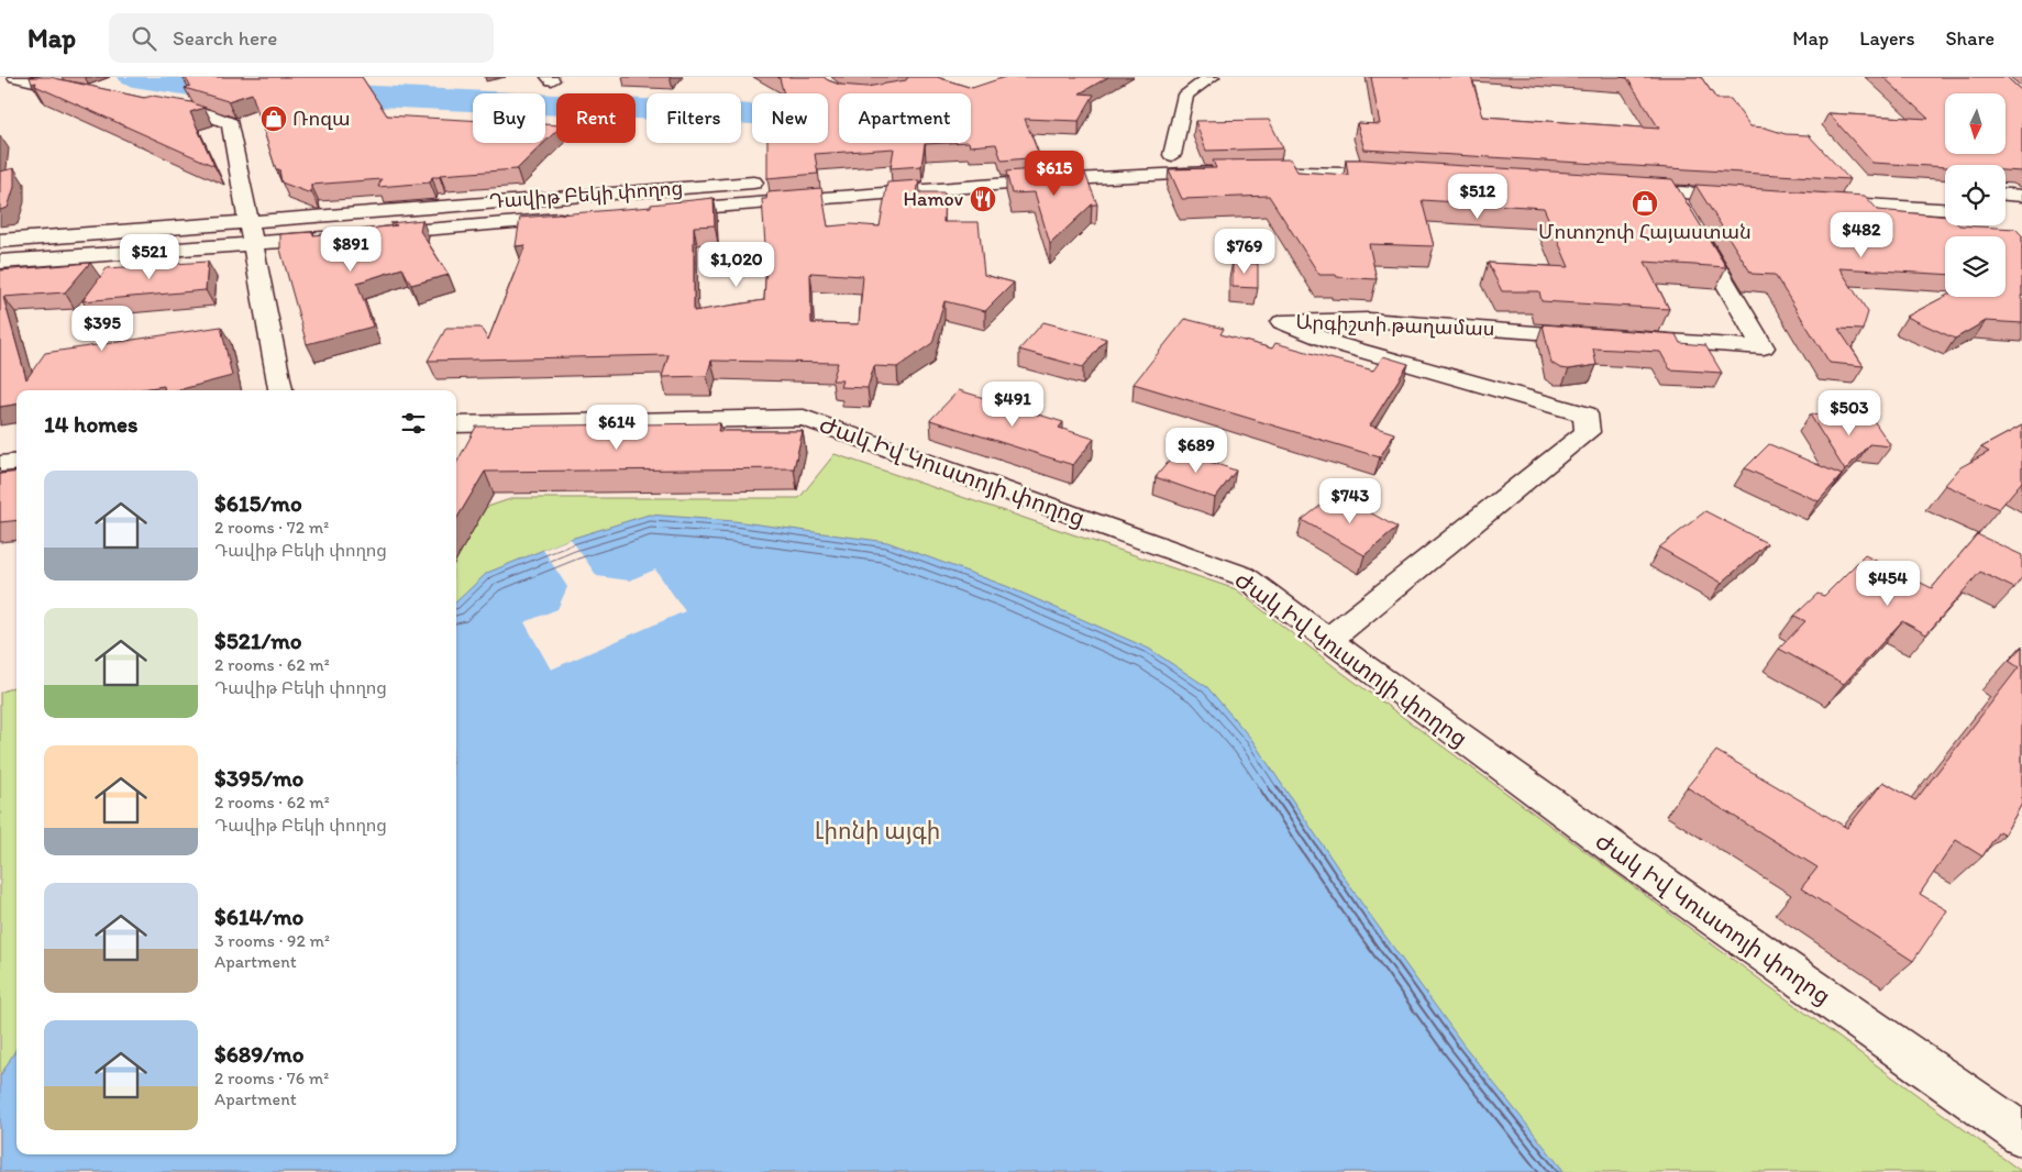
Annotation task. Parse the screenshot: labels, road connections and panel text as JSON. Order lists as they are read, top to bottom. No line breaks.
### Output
{"streets":{"main road":["Դավիթ Բեկի փողոց","Արգիշտի թաղամաս","Ժակ Իվ Կուստոյի փողոց"]},"crossings":[["Արգիշտի թաղամաս","Ժակ Իվ Կուստոյի փողոց"]],"parks":["Լիոնի այգի"],"places":{"shop":["Ռոզա","Մոտոշոփ Հայաստան"],"restaurant":["Hamov"]},"north":"bottom","page":{"header":"Map","search":"Search here","nav":["Map","Layers","Share"],"chip":["Buy","Rent","Filters","New","Apartment"],"price":["$615","$512","$482","$891","$769","$521","$1,020","$395","$491","$503","$614","$689","$743","$454"],"heading":"14 homes","list":[{"name":"$615/mo","note":"2 rooms · 72 m² · Դավիթ Բեկի փողոց"},{"name":"$521/mo","note":"2 rooms · 62 m² · Դավիթ Բեկի փողոց"},{"name":"$395/mo","note":"2 rooms · 62 m² · Դավիթ Բեկի փողոց"},{"name":"$614/mo","note":"3 rooms · 92 m² · Apartment"},{"name":"$689/mo","note":"2 rooms · 76 m² · Apartment"}]}}
